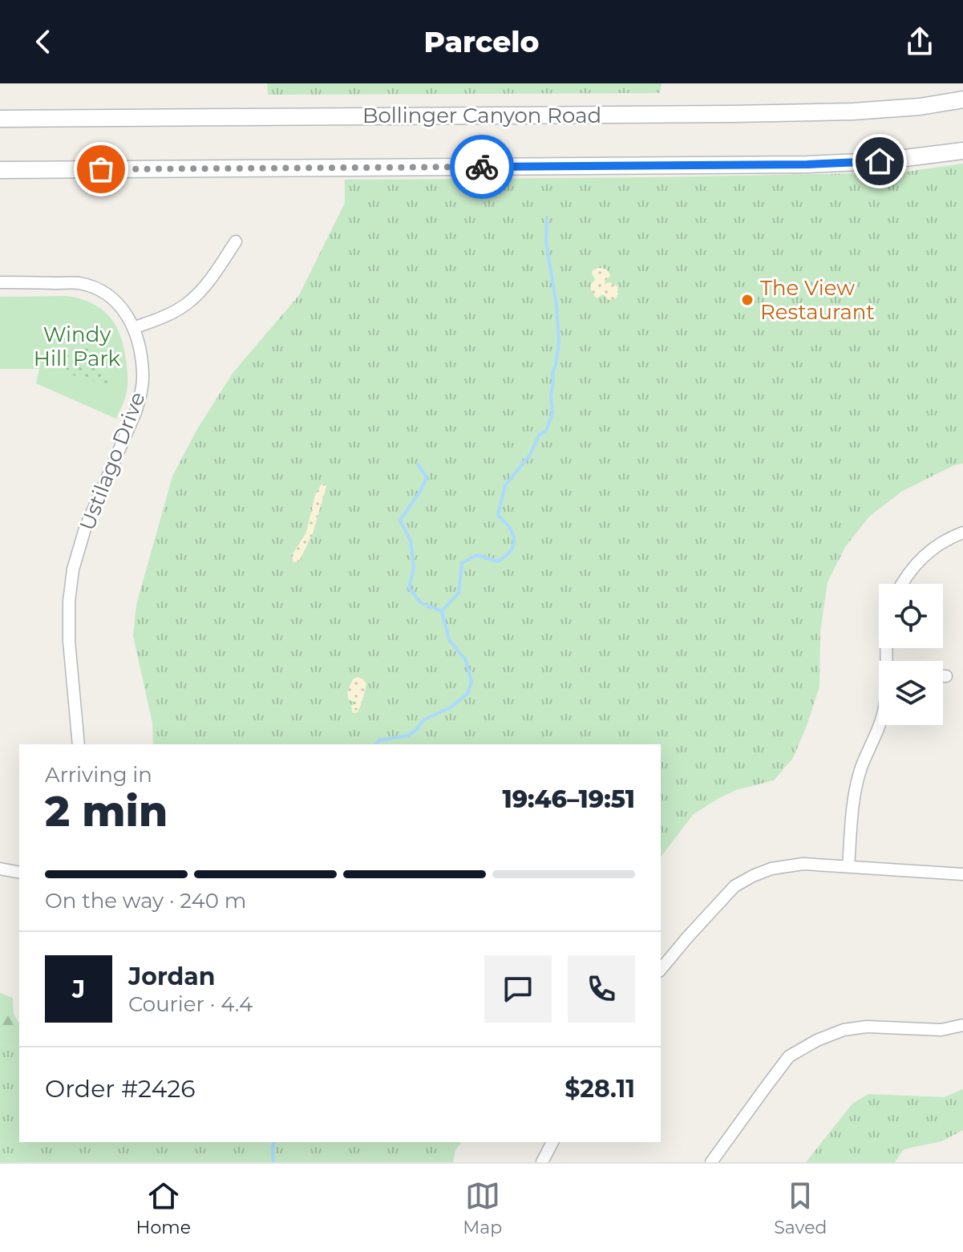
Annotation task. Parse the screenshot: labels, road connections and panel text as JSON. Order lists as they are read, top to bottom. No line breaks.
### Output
{"streets":{"main road":["Bollinger Canyon Road"],"street":["Ustilago Drive"]},"parks":["Windy Hill Park"],"places":["The View Restaurant"],"page":{"header":"Parcelo","heading":["2 min","Arriving in","19:46–19:51"],"panel":["Jordan","Courier · 4.4","Order #2426","$28.11"],"bar":"On the way · 240 m","round":"J","tabs":["Home","Map","Saved"]}}
